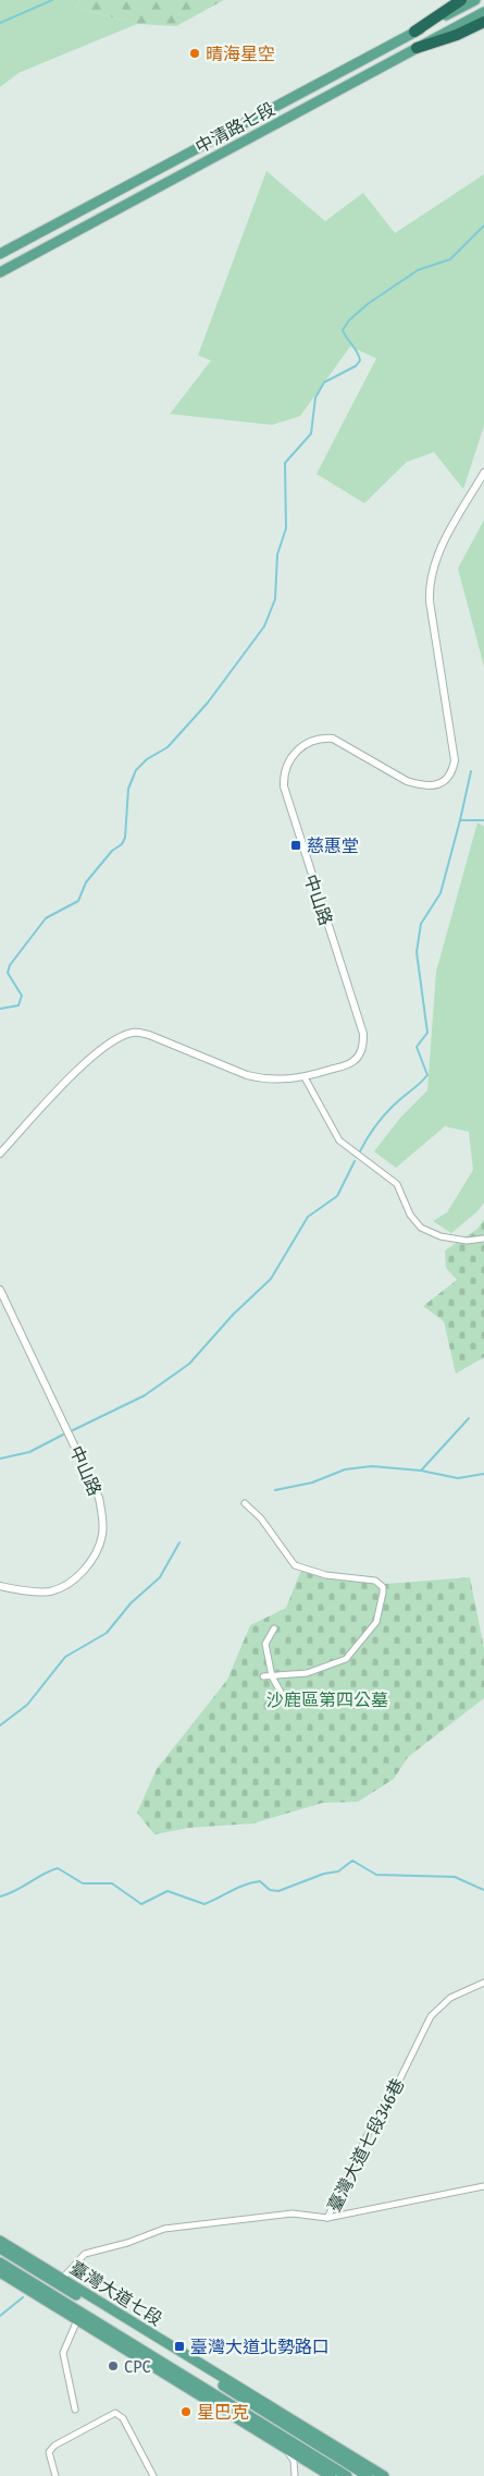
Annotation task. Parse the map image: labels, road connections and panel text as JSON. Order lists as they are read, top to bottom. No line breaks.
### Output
{"streets":{"main road":["中清路七段","臺灣大道七段"],"street":["中山路","臺灣大道七段346巷"]},"parks":["沙鹿區第四公墓"],"places":{"other":["晴海星空","CPC","星巴克"],"transit":["慈惠堂","臺灣大道北勢路口"]}}
